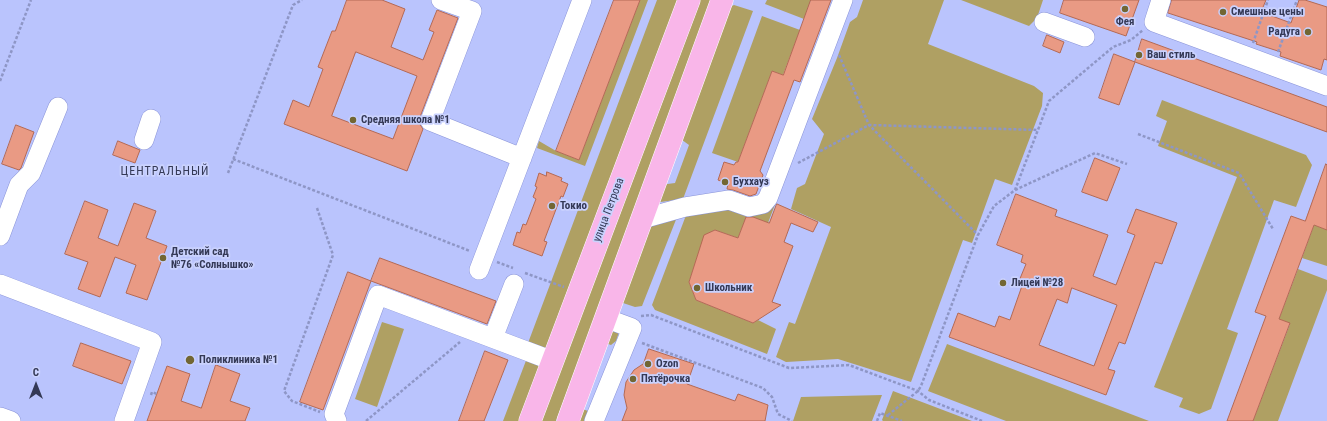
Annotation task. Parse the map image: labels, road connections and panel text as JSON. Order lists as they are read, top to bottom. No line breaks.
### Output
{"streets":{"main road":["улица Петрова"]},"districts":["ЦЕНТРАЛЬНЫЙ"],"places":["Фея","Смешные цены","Радуга","Ваш стиль","Средняя школа №1","Буххауз","Токио","Детский сад №76 «Солнышко»","Лицей №28","Школьник","Поликлиника №1","Ozon","Пятёрочка"],"north":"top"}
